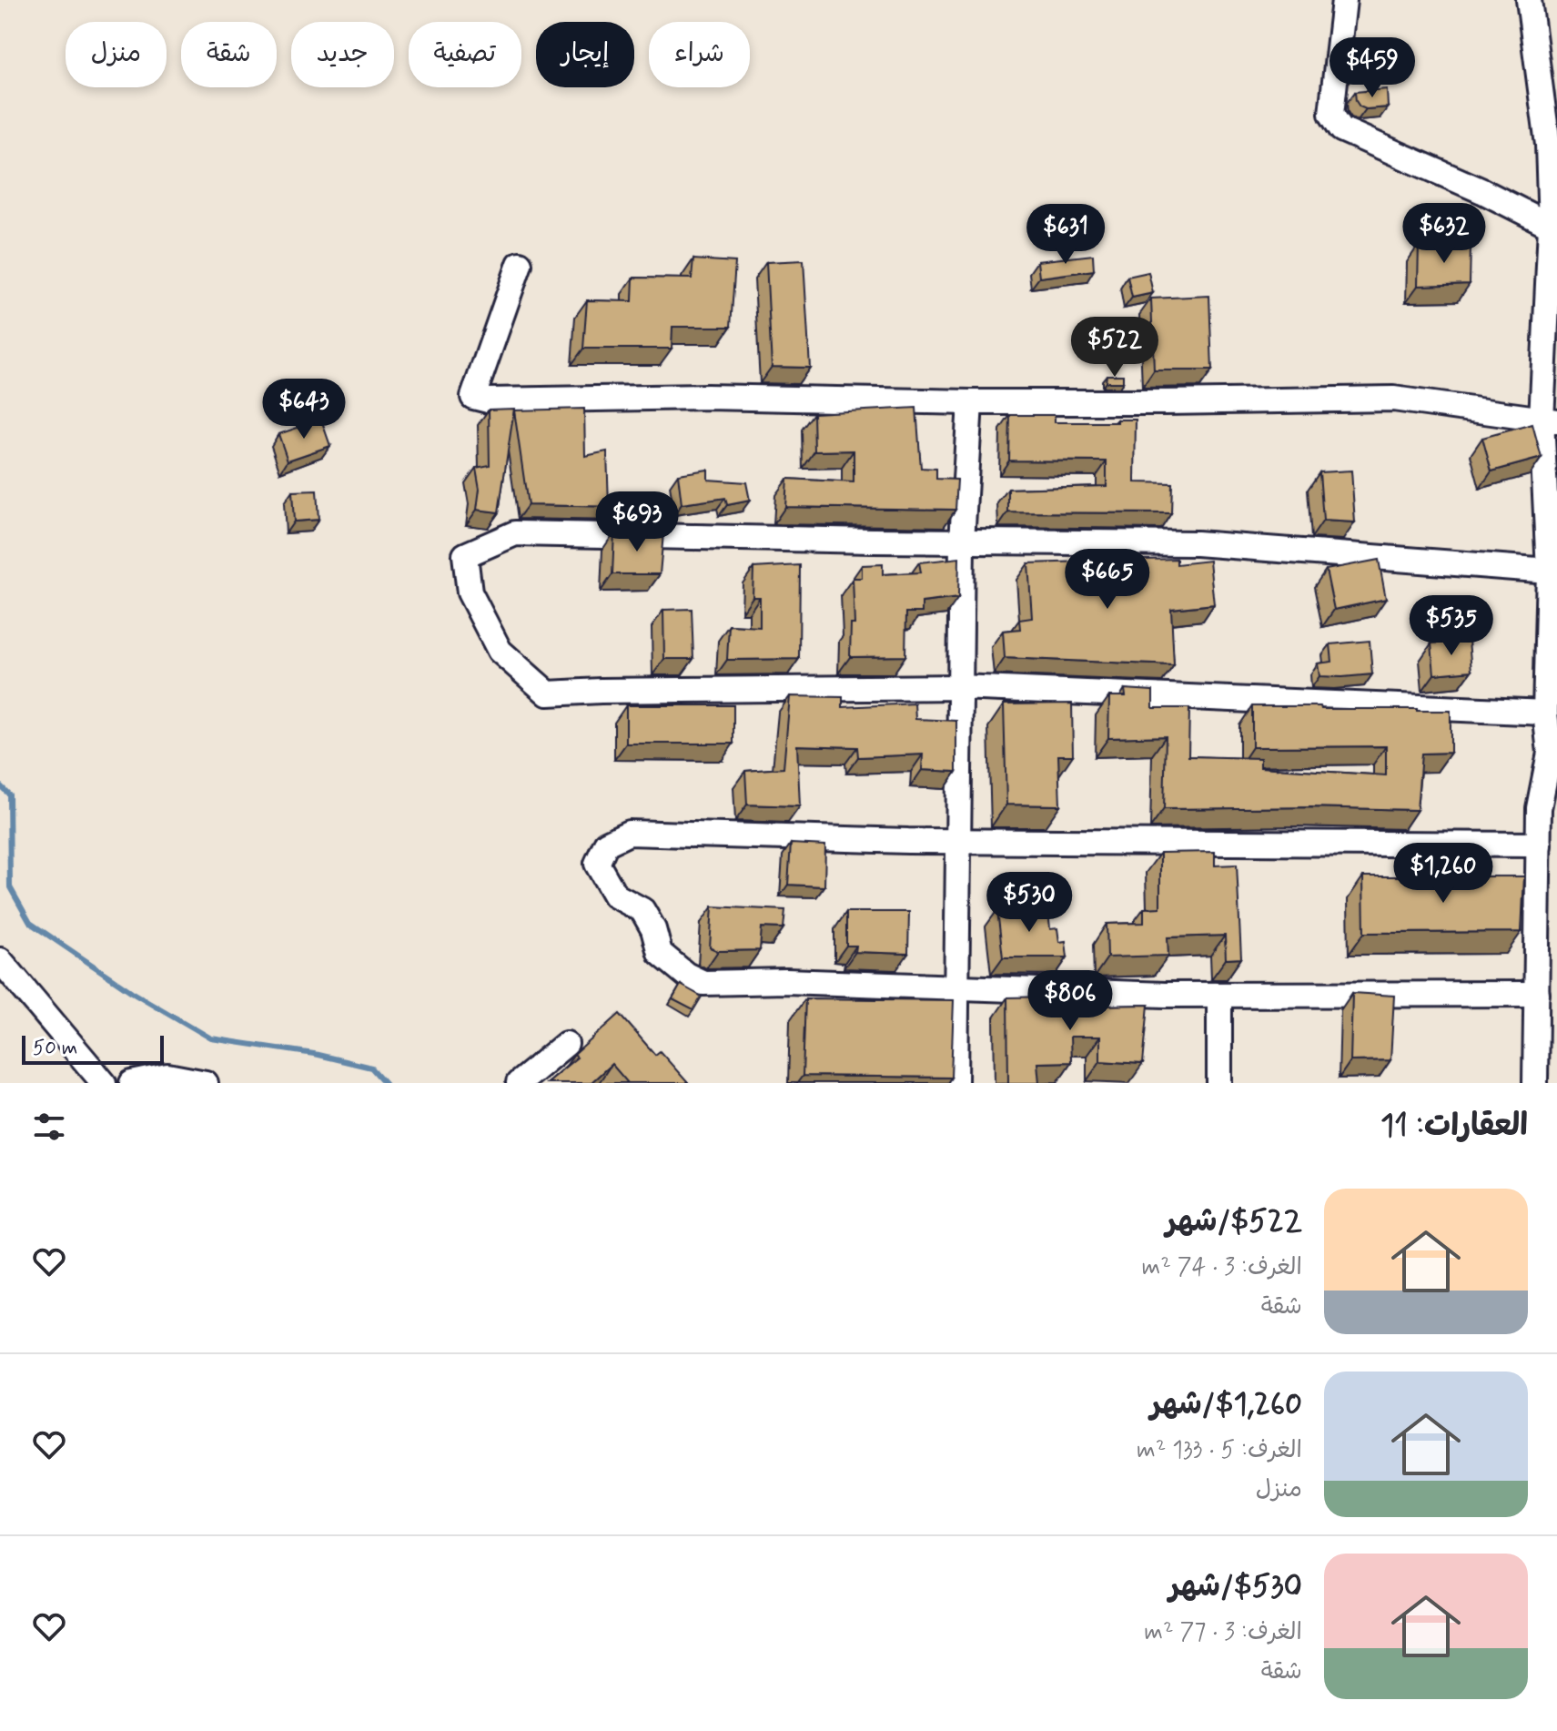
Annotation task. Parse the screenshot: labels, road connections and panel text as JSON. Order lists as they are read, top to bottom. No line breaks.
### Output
{"scale_bar":"50 m","page":{"chip":["شراء","إيجار","تصفية","جديد","شقة","منزل"],"price":["$459","$632","$631","$522","$643","$693","$665","$535","$1,260","$530","$806"],"scale":"50 m","heading":"العقارات: 11","list":[{"name":"$522/شهر","note":"الغرف: 3 · 74 m² · شقة"},{"name":"$1,260/شهر","note":"الغرف: 5 · 133 m² · منزل"},{"name":"$530/شهر","note":"الغرف: 3 · 77 m² · شقة"}]}}
